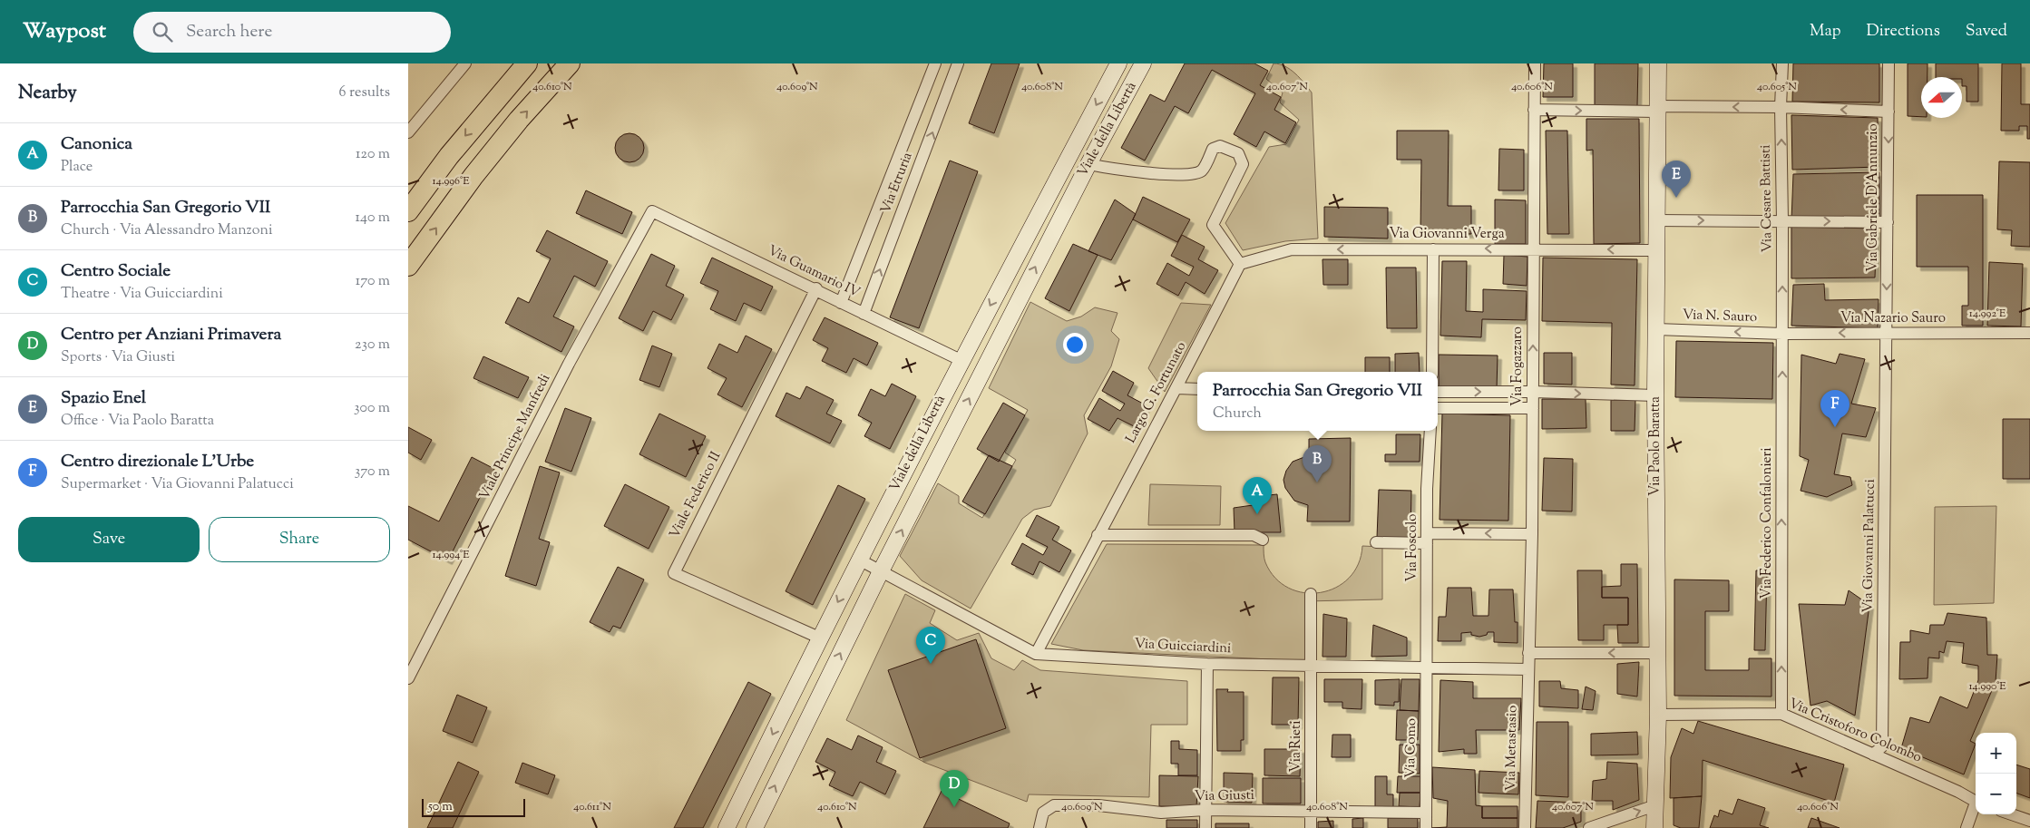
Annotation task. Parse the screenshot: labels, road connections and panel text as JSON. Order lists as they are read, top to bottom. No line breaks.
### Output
{"streets":{"street":["Viale della Libertà","Via Etruria","Via Gabriele D'Annunzio","Via Cesare Battisti","Via Giovanni Verga","Via Guamario IV","Via N. Sauro","Via Nazario Sauro","Via Fogazzaro","Largo G. Fortunato","Viale Principe Manfredi","Via Paolo Baratta","Viale Federico II","Via Federico Confalonieri","Via Giovanni Palatucci","Via Foscolo","Via Guicciardini","Via Cristoforo Colombo","Via Rieti","Via Como","Via Metastasio","Via Giusti"]},"crossings":[["Viale della Libertà","Via Guamario IV"],["Viale della Libertà","Viale Federico II"],["Viale della Libertà","Via Guicciardini"],["Via Etruria","Via Guamario IV"],["Via Gabriele D'Annunzio","Via Nazario Sauro"],["Via Gabriele D'Annunzio","Via Giovanni Palatucci"],["Via Cesare Battisti","Via N. Sauro"],["Via Cesare Battisti","Via Nazario Sauro"],["Via Cesare Battisti","Via Federico Confalonieri"],["Via Giovanni Verga","Via Fogazzaro"],["Via Giovanni Verga","Largo G. Fortunato"],["Via Giovanni Verga","Via Paolo Baratta"],["Via Guamario IV","Viale Principe Manfredi"],["Via Guamario IV","Viale Federico II"],["Via N. Sauro","Via Nazario Sauro"],["Via N. Sauro","Via Paolo Baratta"],["Via N. Sauro","Via Federico Confalonieri"],["Via Nazario Sauro","Via Federico Confalonieri"],["Via Nazario Sauro","Via Giovanni Palatucci"],["Via Fogazzaro","Via Guicciardini"],["Via Fogazzaro","Via Metastasio"],["Largo G. Fortunato","Via Guicciardini"],["Via Paolo Baratta","Via Cristoforo Colombo"],["Via Federico Confalonieri","Via Cristoforo Colombo"],["Via Giovanni Palatucci","Via Cristoforo Colombo"],["Via Foscolo","Via Guicciardini"],["Via Foscolo","Via Como"],["Via Guicciardini","Via Rieti"],["Via Guicciardini","Via Como"],["Via Guicciardini","Via Metastasio"],["Via Rieti","Via Giusti"],["Via Como","Via Giusti"]],"one_way":["Via Gabriele D'Annunzio","Via Cesare Battisti","Via Giovanni Verga","Via N. Sauro","Via Nazario Sauro","Via Federico Confalonieri"],"scale_bar":"50 m","north":"left","page":{"header":"Waypost","search":"Search here","nav":["Map","Directions","Saved"],"heading":["Nearby","6 results"],"list":[{"mark":"A","name":"Canonica","note":"Place","value":"120 m"},{"mark":"B","name":"Parrocchia San Gregorio VII","note":"Church · Via Alessandro Manzoni","value":"140 m"},{"mark":"C","name":"Centro Sociale","note":"Theatre · Via Guicciardini","value":"170 m"},{"mark":"D","name":"Centro per Anziani Primavera","note":"Sports · Via Giusti","value":"230 m"},{"mark":"E","name":"Spazio Enel","note":"Office · Via Paolo Baratta","value":"300 m"},{"mark":"F","name":"Centro direzionale L'Urbe","note":"Supermarket · Via Giovanni Palatucci","value":"370 m"}],"pins":["E","F","B","A","C","D"],"popup":["Parrocchia San Gregorio VII","Church"],"buttons":["Save","Share"],"map_buttons":["+","−"],"scale":"50 m"},"coordinates":["40.610°N","40.609°N","40.608°N","40.607°N","40.606°N","40.605°N","14.996°E","14.992°E","14.994°E","14.990°E","40.611°N"]}
